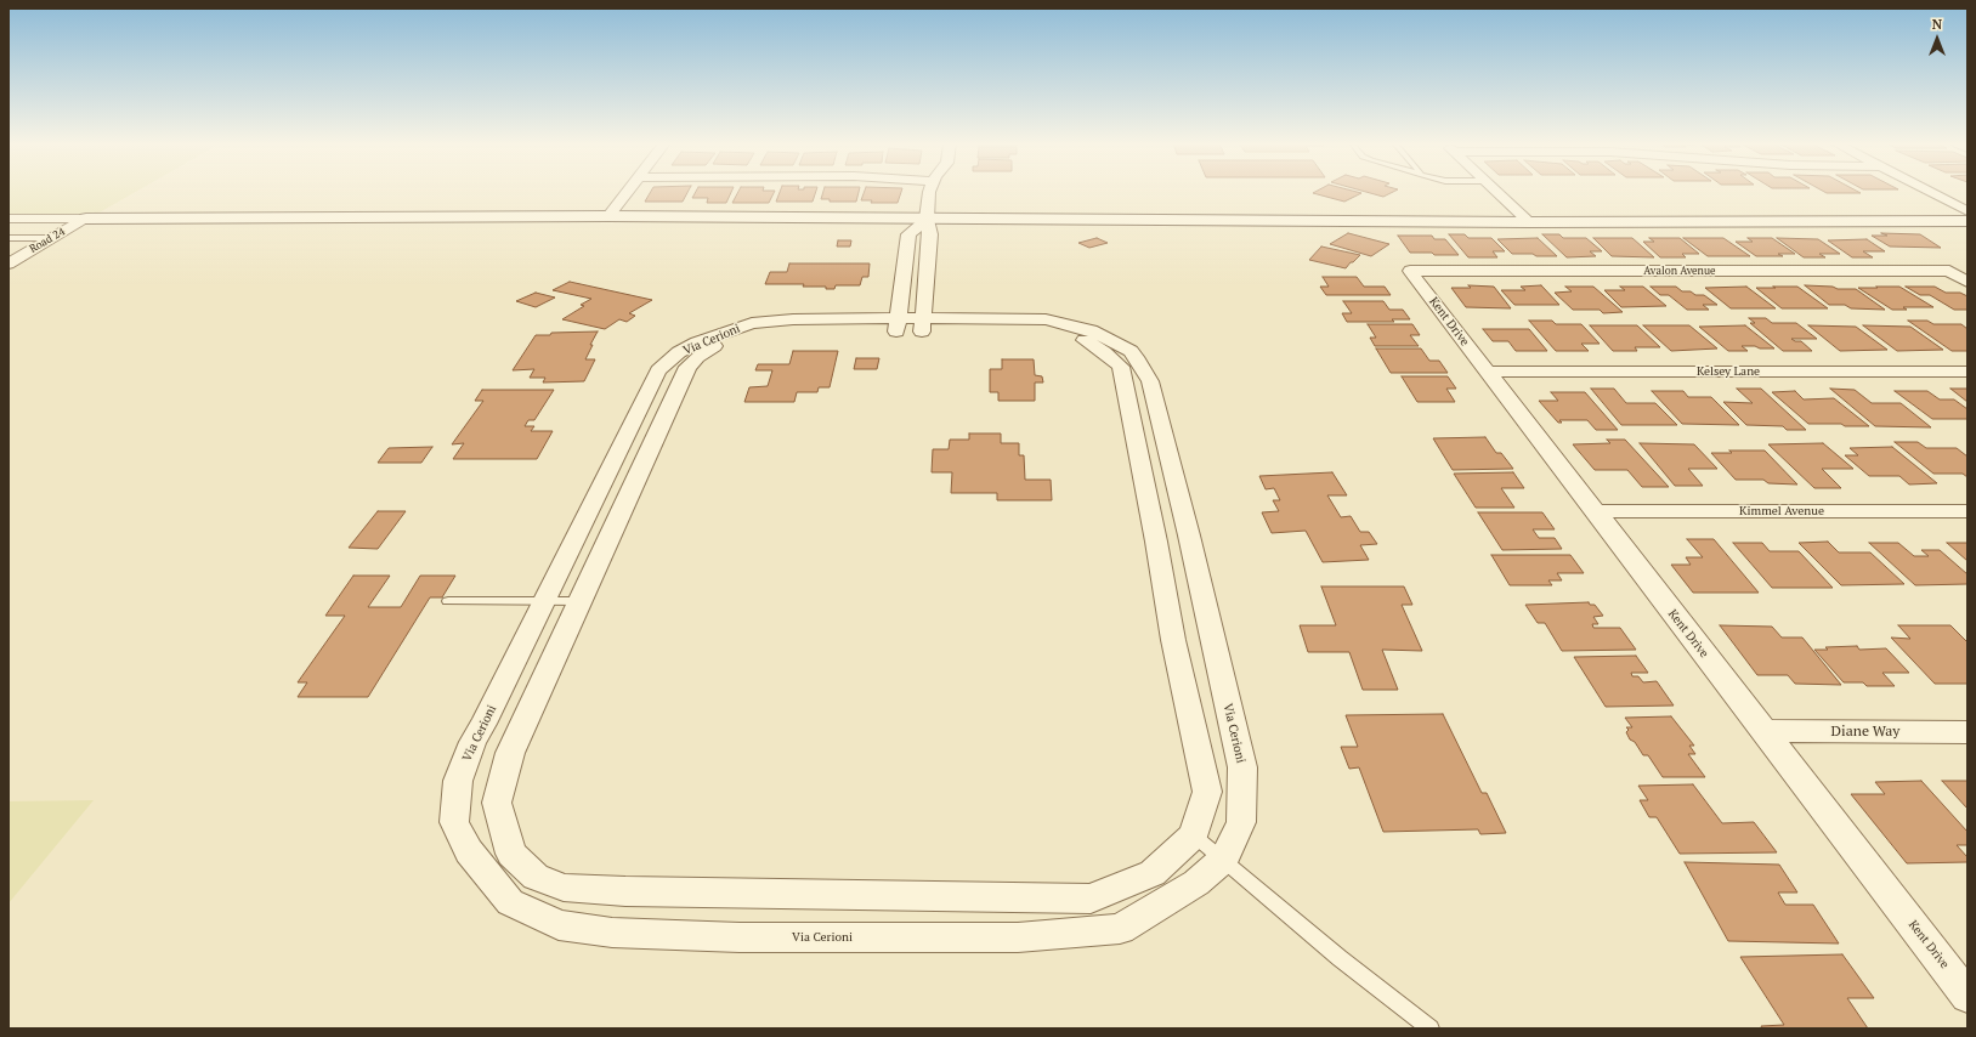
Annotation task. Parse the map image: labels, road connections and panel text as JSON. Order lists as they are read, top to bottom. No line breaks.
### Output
{"streets":{"street":["Road 24","Avalon Avenue","Kent Drive","Via Cerioni","Kelsey Lane","Kimmel Avenue","Diane Way"]},"crossings":[["Avalon Avenue","Kent Drive"],["Kent Drive","Kelsey Lane"],["Kent Drive","Kimmel Avenue"],["Kent Drive","Diane Way"]],"north":"top"}
